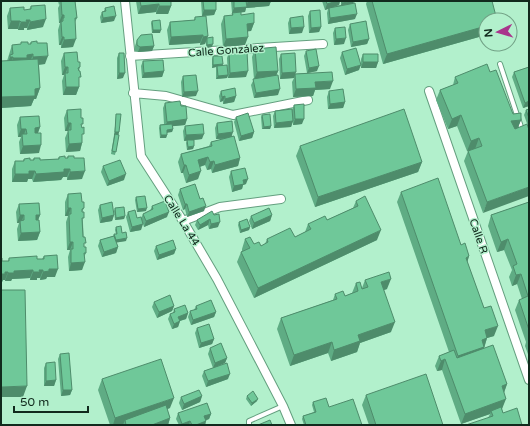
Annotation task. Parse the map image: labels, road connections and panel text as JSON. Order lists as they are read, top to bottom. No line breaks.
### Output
{"streets":{"street":["Calle González","Calle La 44","Calle R"]},"crossings":[["Calle González","Calle La 44"]],"scale_bar":"50 m","north":"left"}
